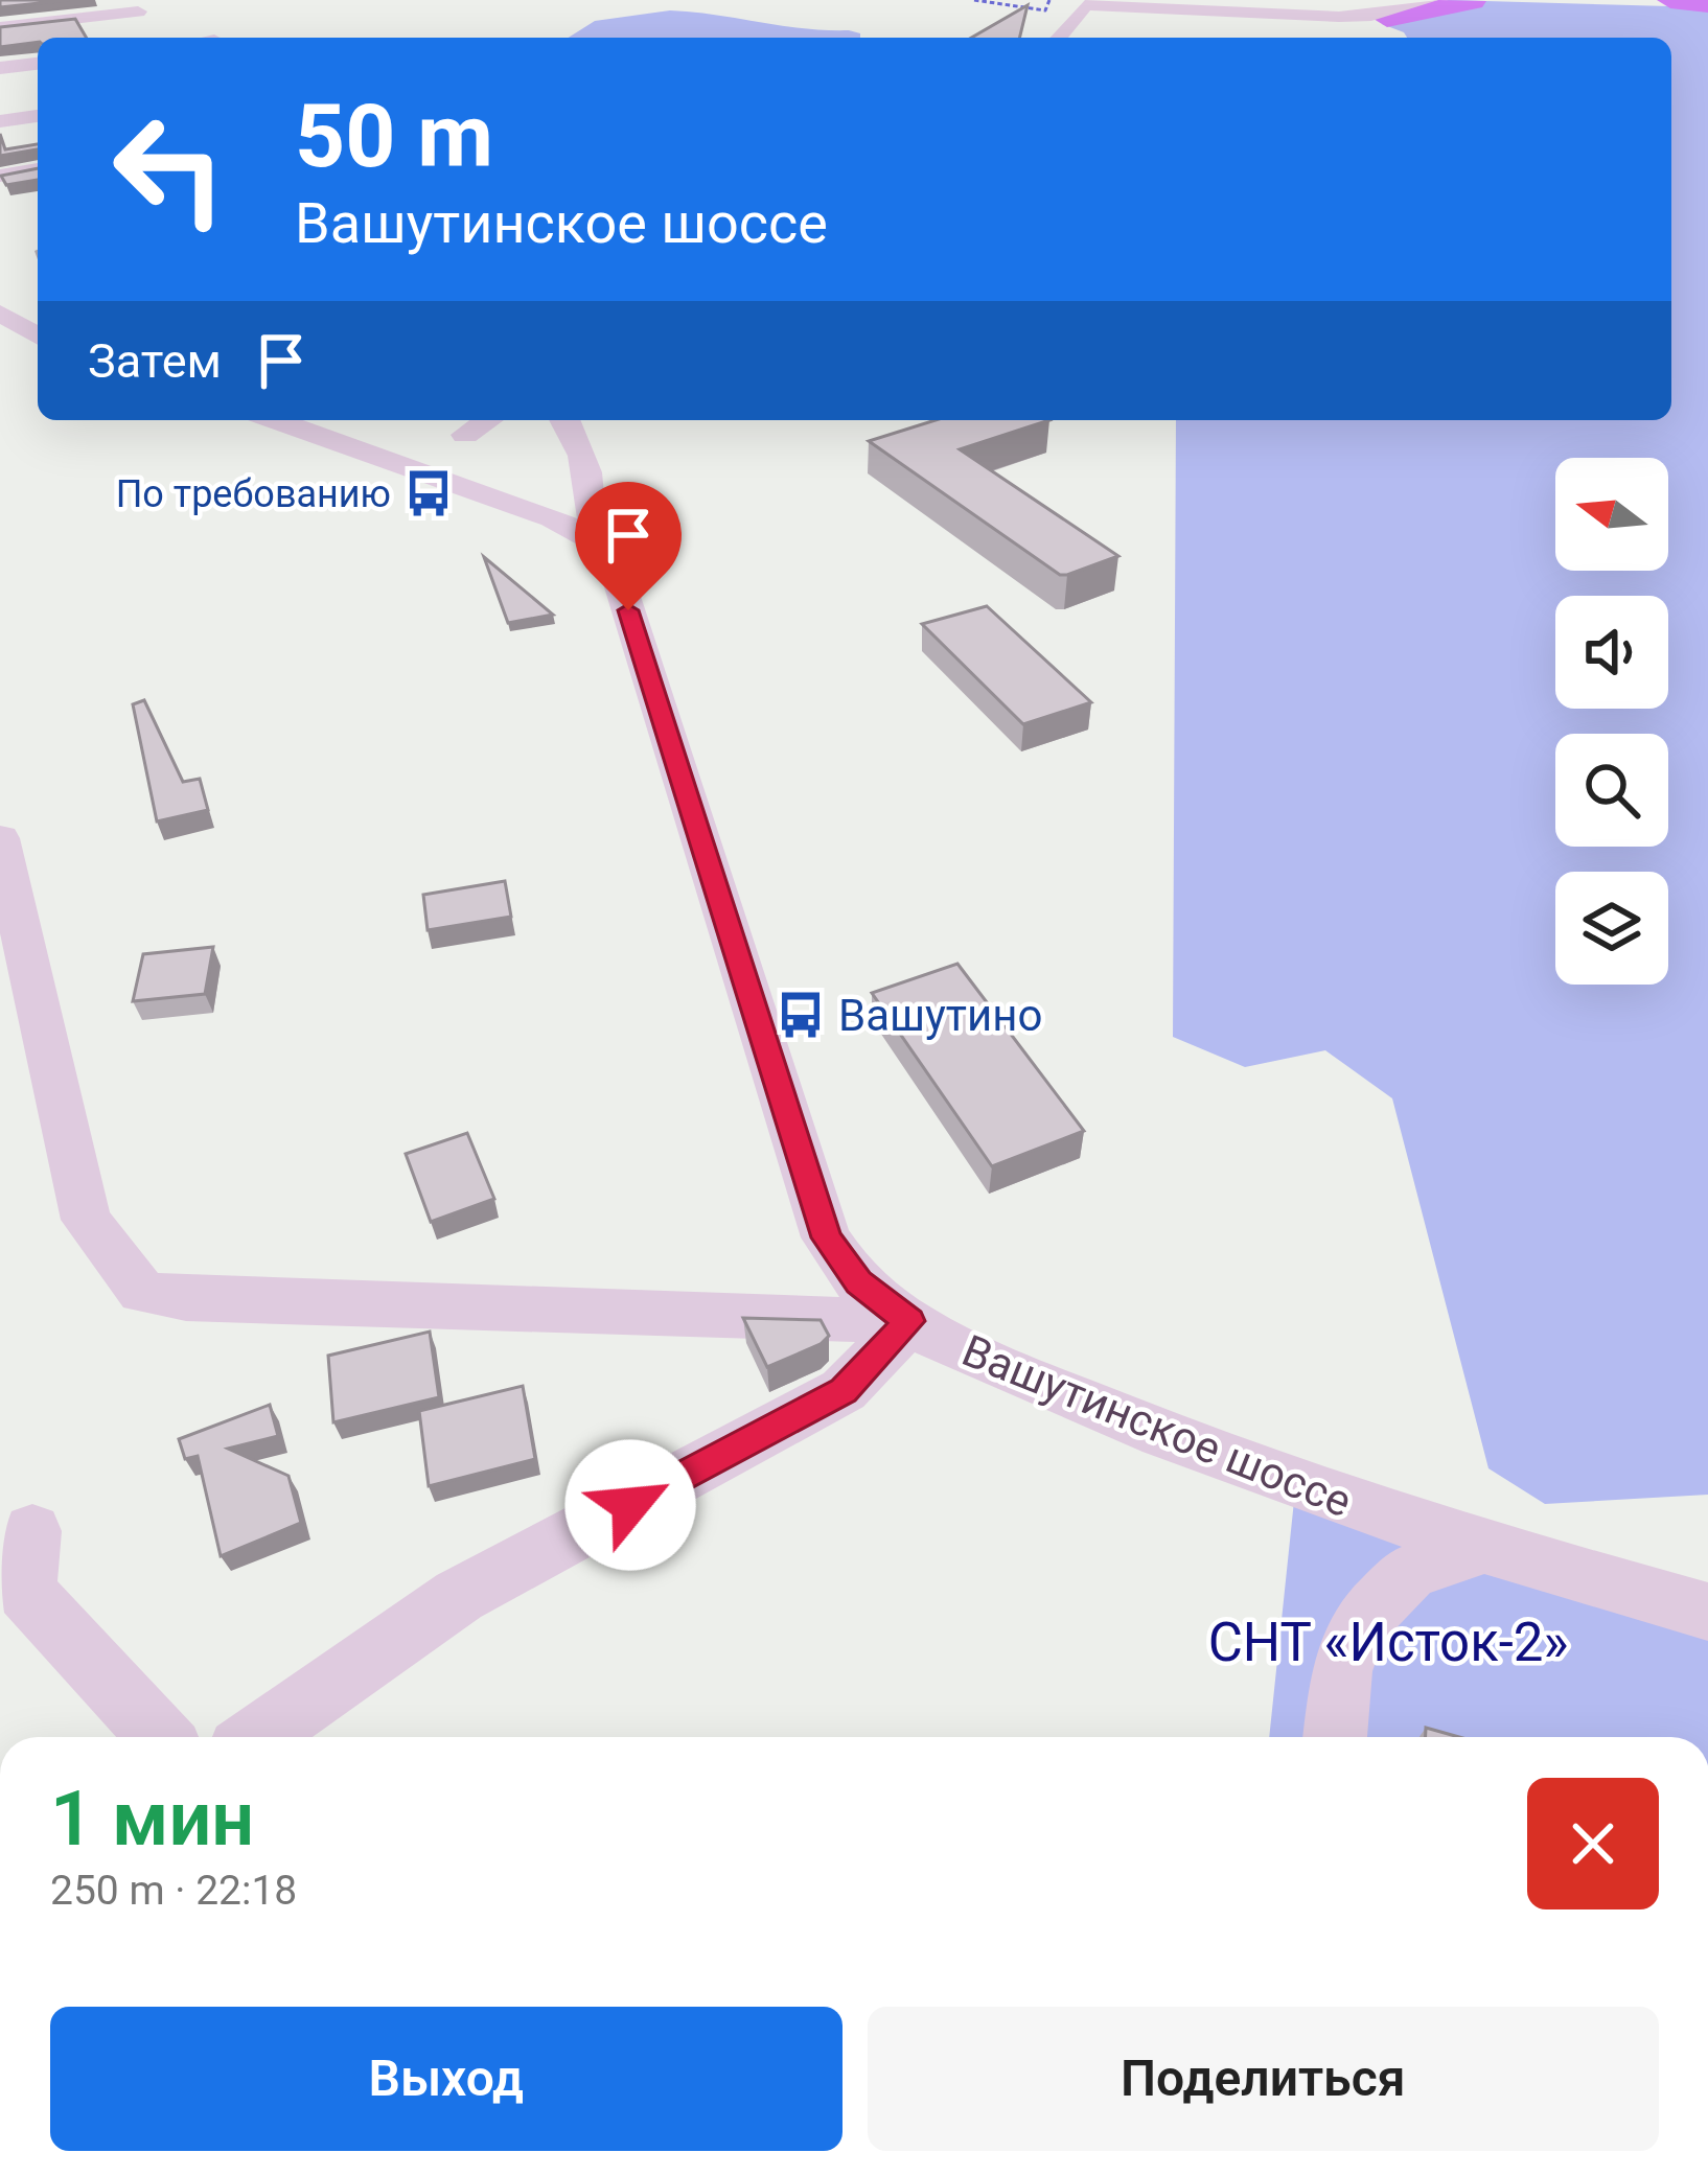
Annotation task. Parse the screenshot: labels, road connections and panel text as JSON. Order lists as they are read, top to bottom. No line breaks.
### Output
{"streets":{"street":["Вашутинское шоссе"]},"parks":["СНТ «Исток-2»"],"places":{"bus stop":["По требованию","Вашутино"]},"north":"left","page":{"turn":["50 m","Вашутинское шоссе"],"then":"Затем","heading":["1 мин","250 m · 22:18"],"buttons":["Выход","Поделиться"]}}
